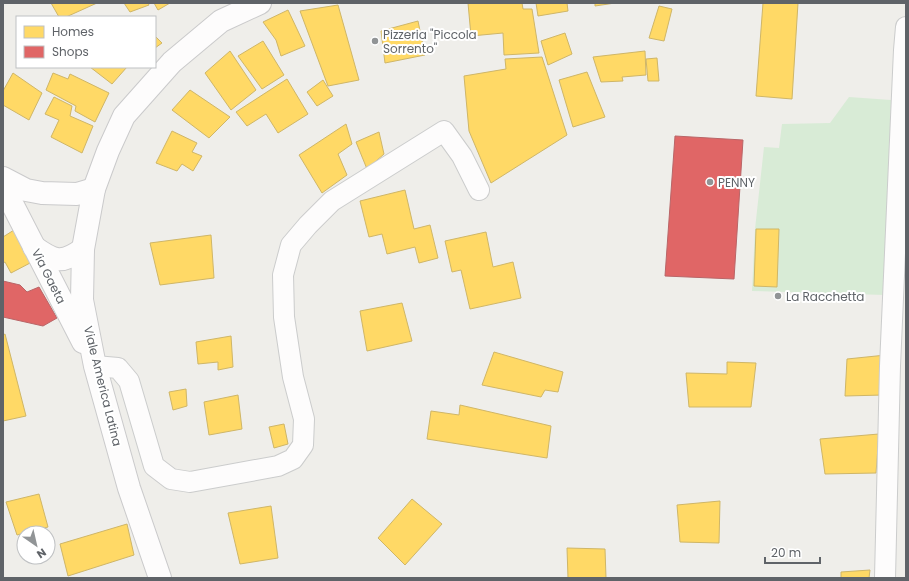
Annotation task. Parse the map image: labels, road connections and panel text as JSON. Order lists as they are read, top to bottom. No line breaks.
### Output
{"streets":{"main road":["Via Gaeta","Viale America Latina"]},"crossings":[["Via Gaeta","Viale America Latina"]],"places":["Pizzeria \"Piccola Sorrento\"","PENNY","La Racchetta"],"legend":["Homes","Shops"],"scale_bar":"20 m","north":"bottom right"}
